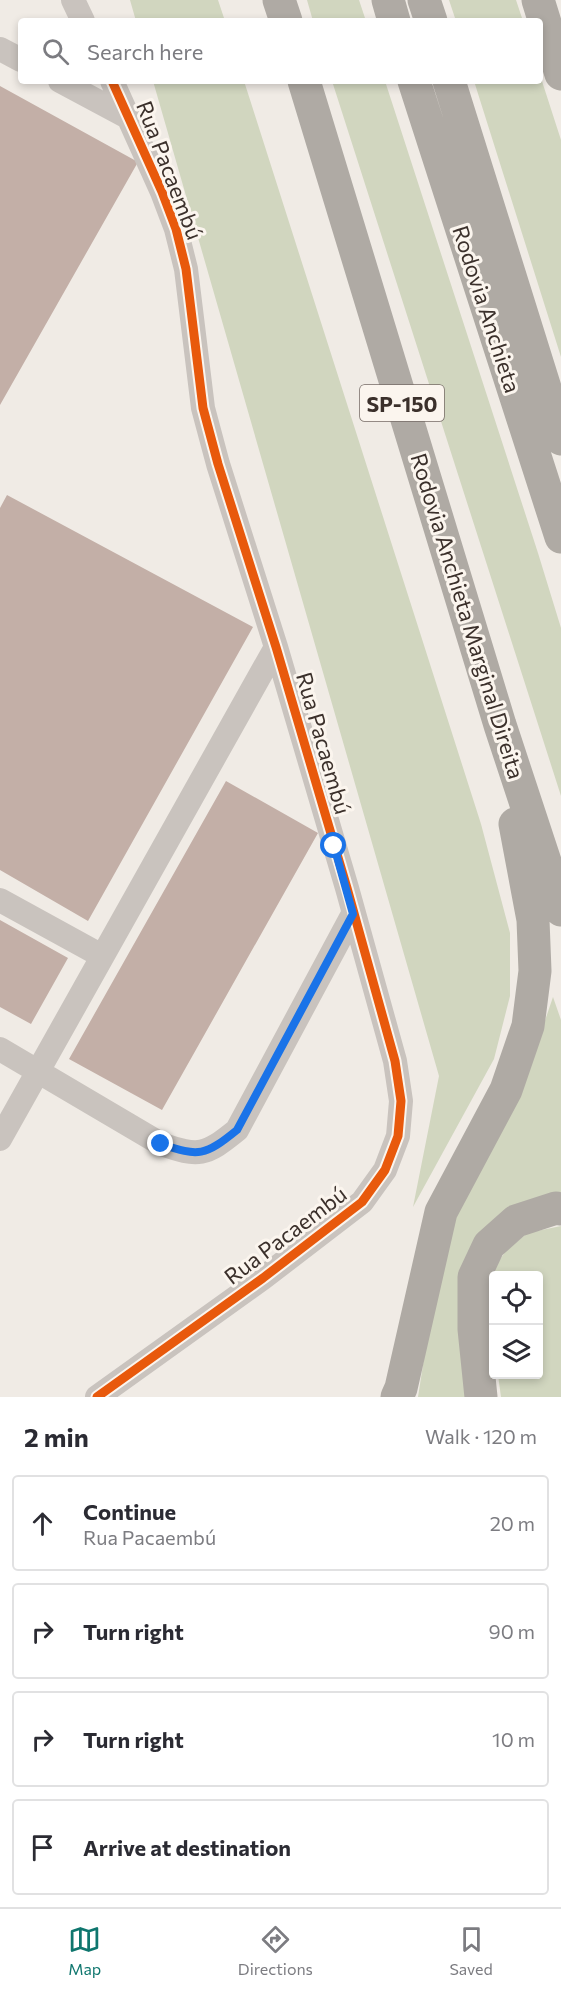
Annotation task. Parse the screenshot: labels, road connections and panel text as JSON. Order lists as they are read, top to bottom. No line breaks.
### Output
{"streets":{"highway":["Rodovia Anchieta","SP-150","Rodovia Anchieta Marginal Direita"],"street":["Rua Pacaembú"]},"page":{"search":"Search here","heading":["2 min","Walk · 120 m"],"list":[["Continue","Rua Pacaembú","20 m"],["Turn right","90 m"],["Turn right","10 m"],"Arrive at destination"],"nav":["Map","Directions","Saved"]}}
